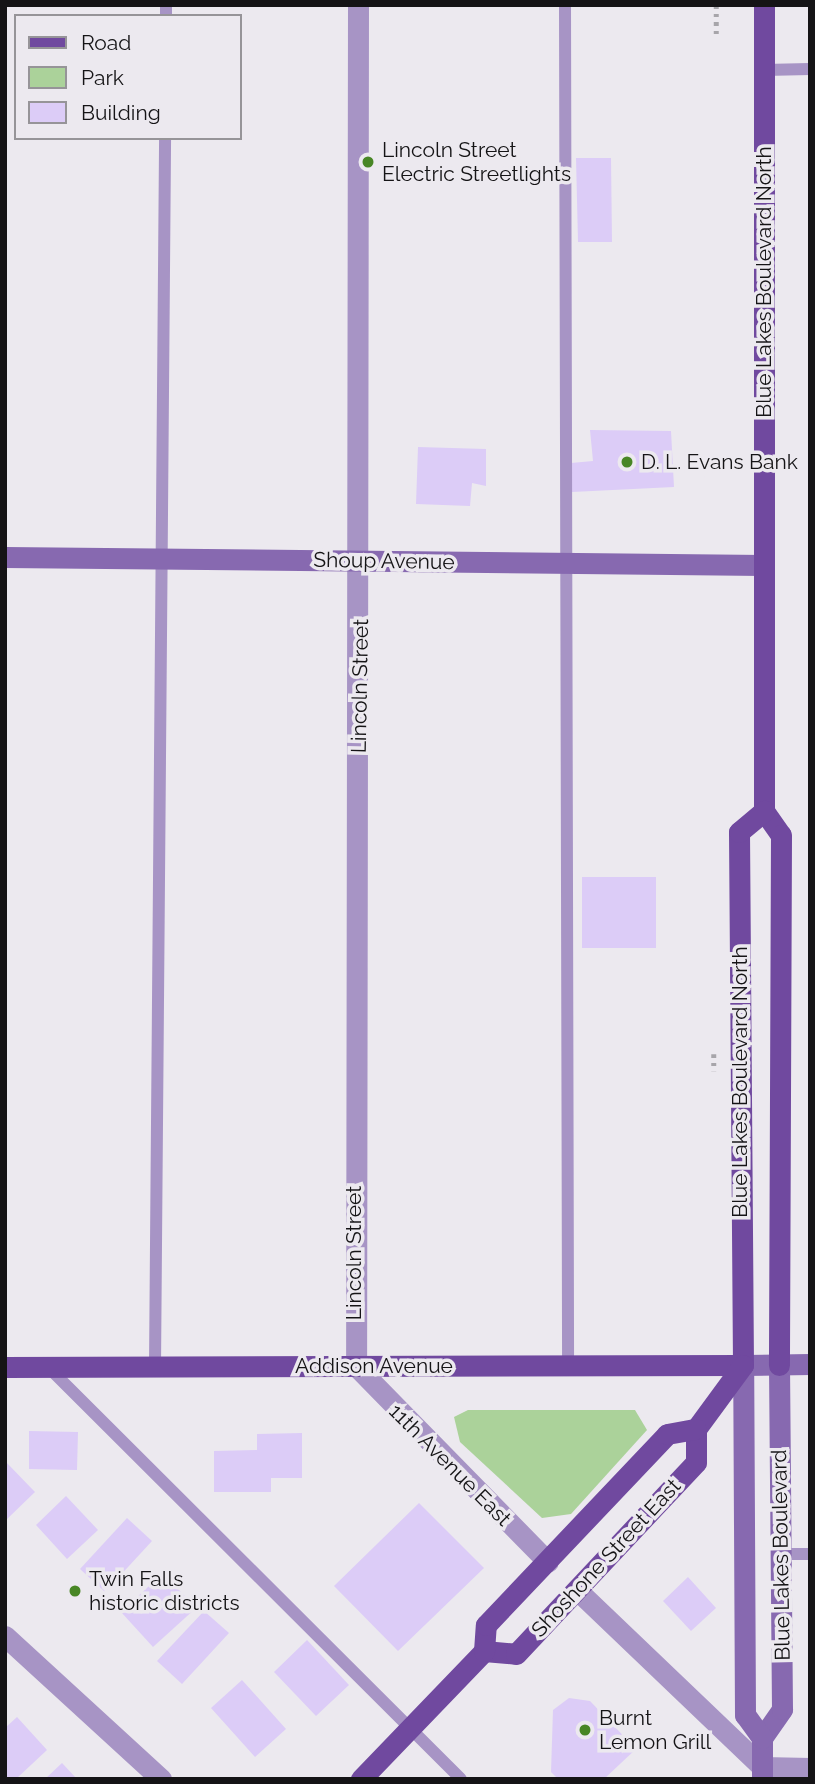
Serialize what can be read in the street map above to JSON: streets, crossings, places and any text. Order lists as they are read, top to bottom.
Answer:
{
  "streets": {
    "main road": [
      "Blue Lakes Boulevard North",
      "Shoup Avenue",
      "Addison Avenue",
      "Blue Lakes Boulevard",
      "Shoshone Street East"
    ],
    "street": ["Lincoln Street", "11th Avenue East"]
  },
  "crossings": [
    ["Blue Lakes Boulevard North", "Shoup Avenue"],
    ["Blue Lakes Boulevard North", "Addison Avenue"],
    ["Blue Lakes Boulevard North", "Blue Lakes Boulevard"],
    ["Shoup Avenue", "Lincoln Street"],
    ["Lincoln Street", "Addison Avenue"],
    ["Lincoln Street", "11th Avenue East"],
    ["Addison Avenue", "11th Avenue East"],
    ["Addison Avenue", "Blue Lakes Boulevard"],
    ["11th Avenue East", "Shoshone Street East"]
  ],
  "places": [
    "Lincoln Street Electric Streetlights",
    "D. L. Evans Bank",
    "Twin Falls historic districts",
    "Burnt Lemon Grill"
  ],
  "legend": ["Road", "Park", "Building"]
}
